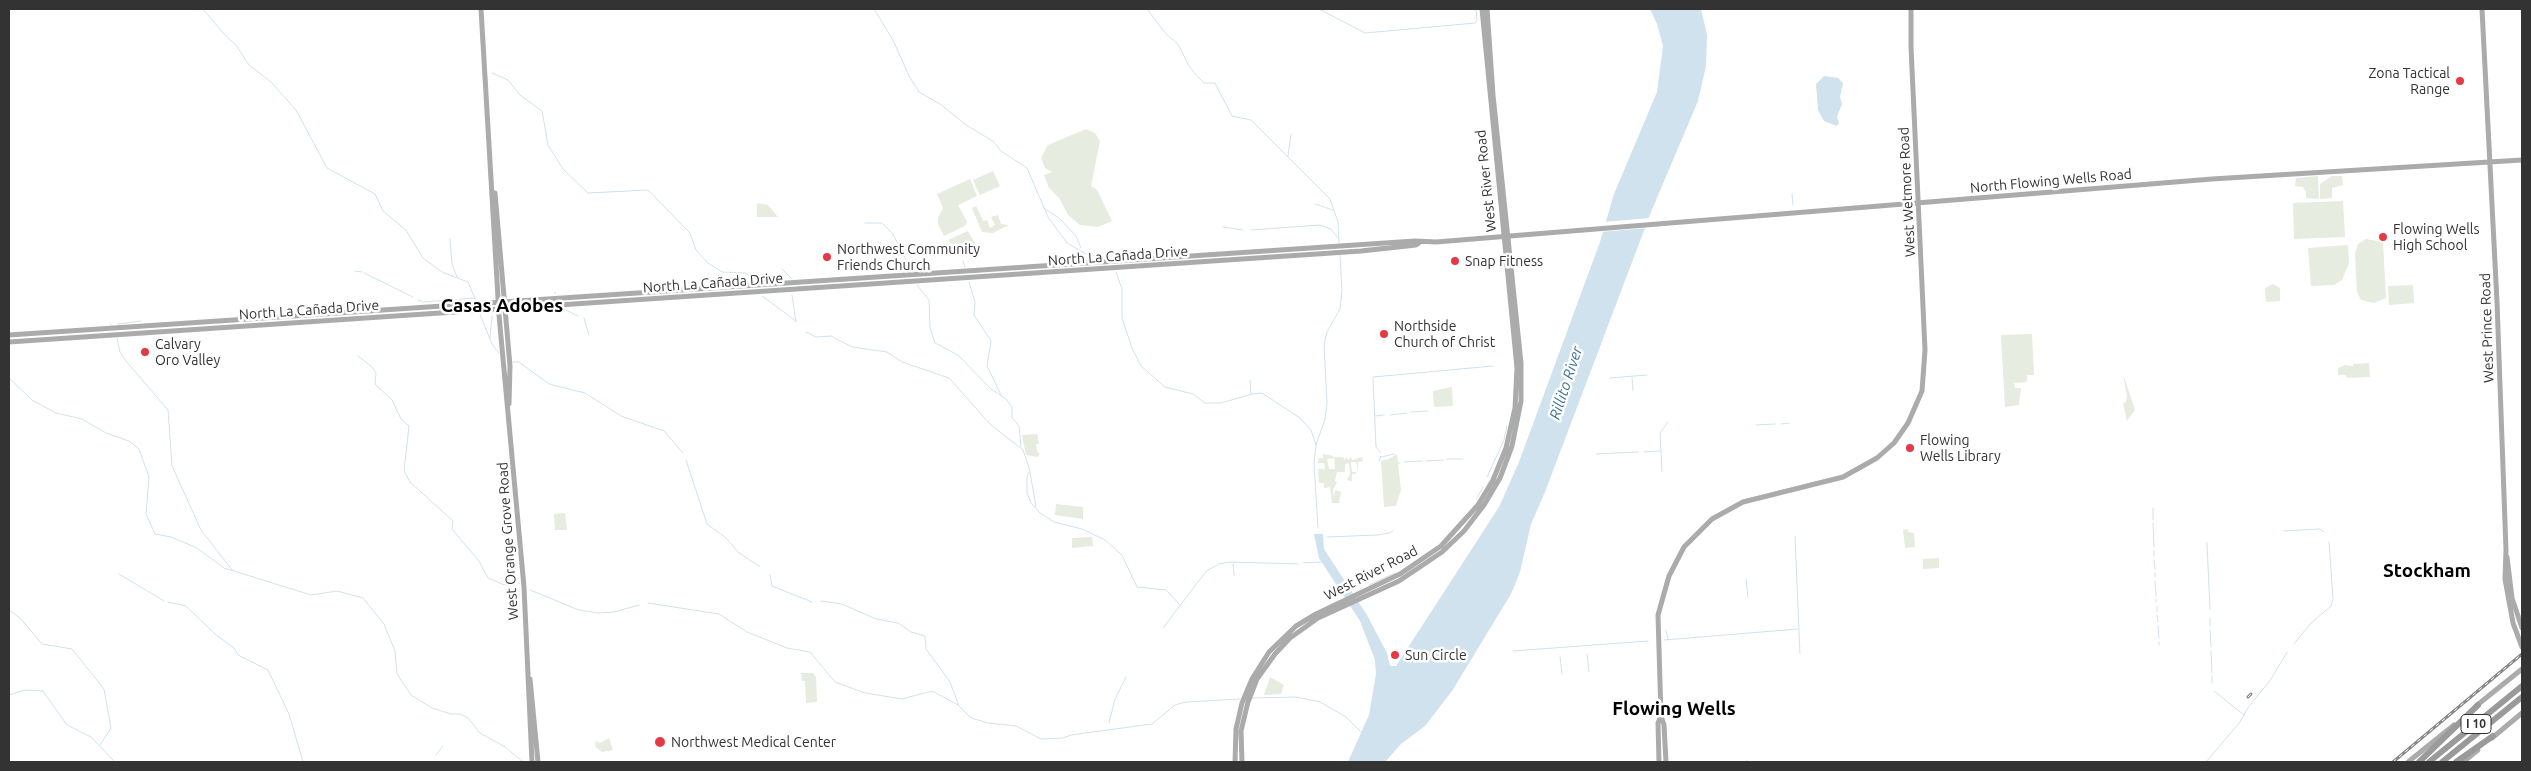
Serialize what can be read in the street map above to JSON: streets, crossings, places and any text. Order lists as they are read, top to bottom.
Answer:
{
  "streets": {
    "highway": ["I 10"],
    "main road": [
      "West River Road",
      "North Flowing Wells Road",
      "West Wetmore Road",
      "North La Cañada Drive",
      "West Prince Road",
      "West Orange Grove Road"
    ]
  },
  "crossings": [
    ["West River Road", "North La Cañada Drive"],
    ["North Flowing Wells Road", "West Wetmore Road"],
    ["North Flowing Wells Road", "North La Cañada Drive"],
    ["North Flowing Wells Road", "West Prince Road"],
    ["North La Cañada Drive", "West Orange Grove Road"]
  ],
  "districts": ["Casas Adobes", "Stockham", "Flowing Wells"],
  "water": ["Rillito River"],
  "places": [
    "Zona Tactical Range",
    "Flowing Wells High School",
    "Northwest Community Friends Church",
    "Snap Fitness",
    "Northside Church of Christ",
    "Calvary Oro Valley",
    "Flowing Wells Library",
    "Sun Circle",
    "Northwest Medical Center"
  ]
}
